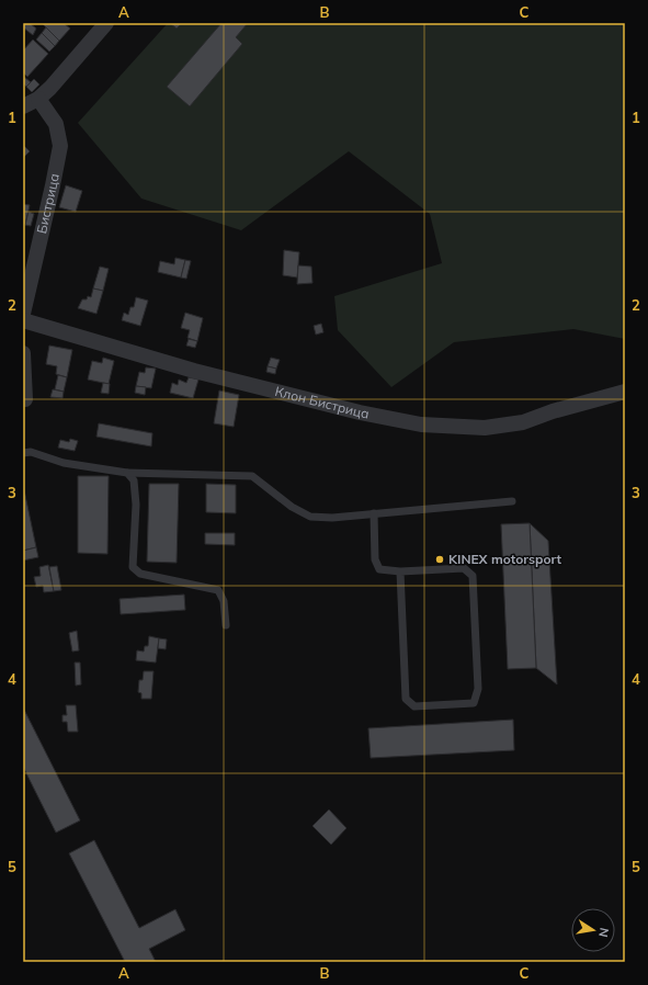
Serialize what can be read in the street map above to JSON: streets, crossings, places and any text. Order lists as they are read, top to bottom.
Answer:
{
  "streets": {
    "street": ["Бистрица", "Клон Бистрица"]
  },
  "places": ["KINEX motorsport"],
  "north": "right",
  "grid": {
    "columns": ["A", "B", "C"],
    "rows": [
      "1",
      "2",
      "3",
      "4",
      "5"
    ]
  }
}
